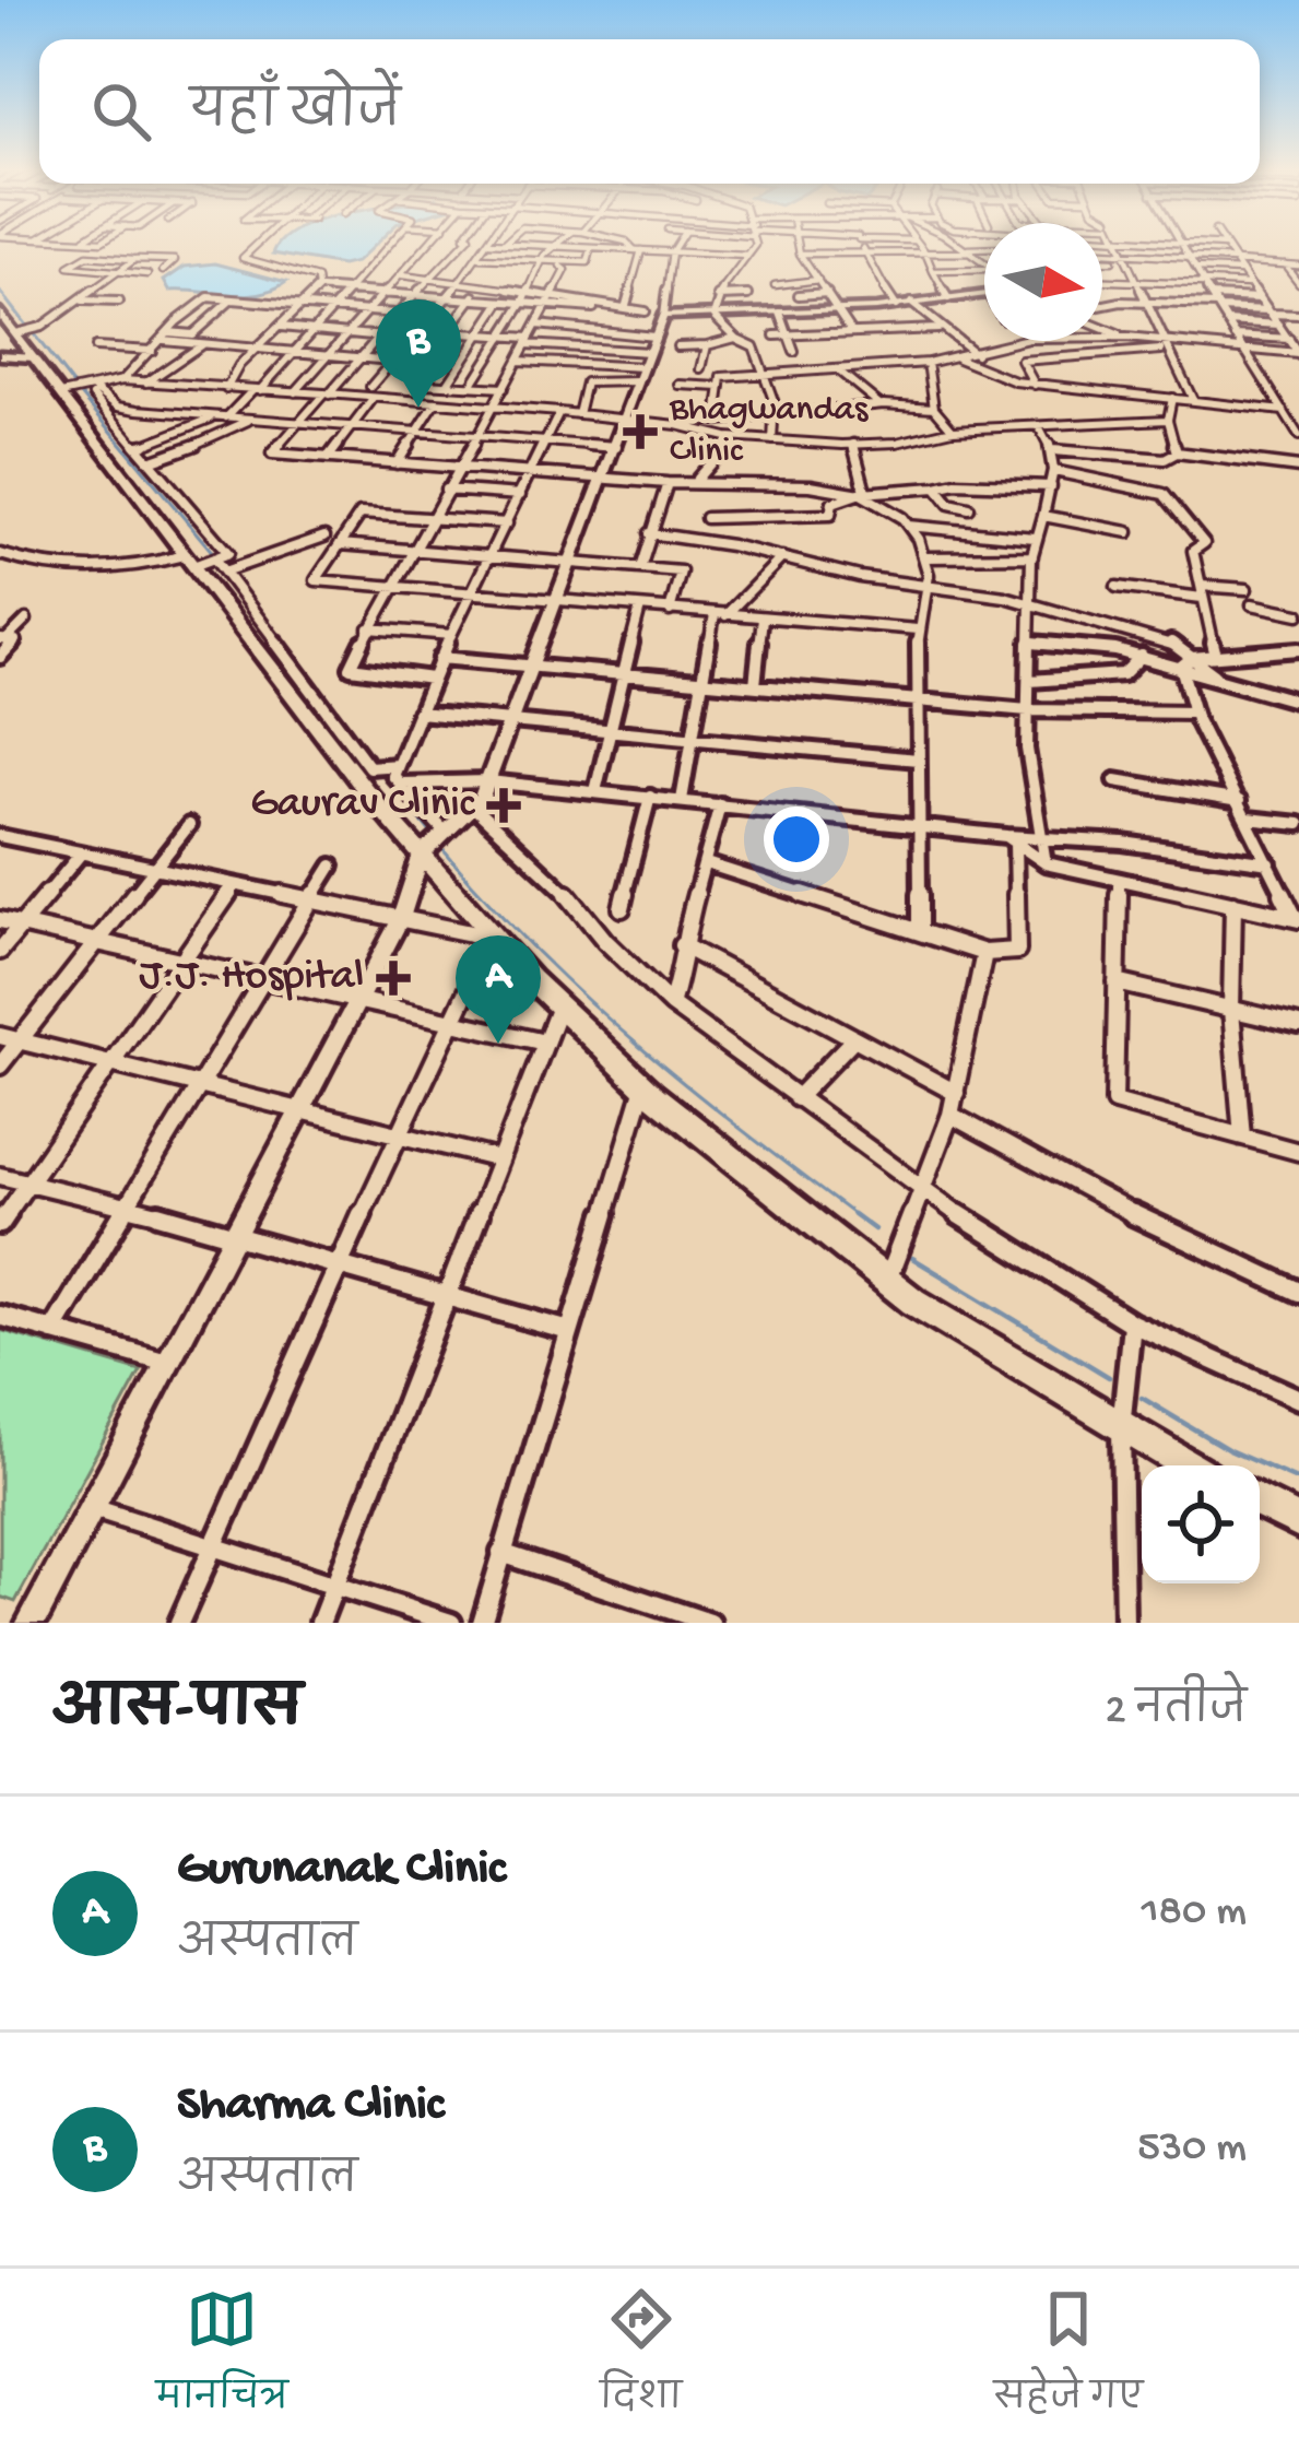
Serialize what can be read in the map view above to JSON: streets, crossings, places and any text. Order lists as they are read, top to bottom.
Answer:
{
  "places": {
    "health": ["Bhagwandas Clinic", "Gaurav Clinic", "J.J. Hospital"]
  },
  "north": "right",
  "page": {
    "search": "यहाँ खोजें",
    "pins": ["B", "A"],
    "heading": ["आस-पास", "2 नतीजे"],
    "list": [
      {
        "mark": "A",
        "name": "Gurunanak Clinic",
        "note": "अस्पताल",
        "value": "180 m"
      },
      {
        "mark": "B",
        "name": "Sharma Clinic",
        "note": "अस्पताल",
        "value": "530 m"
      }
    ],
    "nav": ["मानचित्र", "दिशा", "सहेजे गए"]
  }
}
